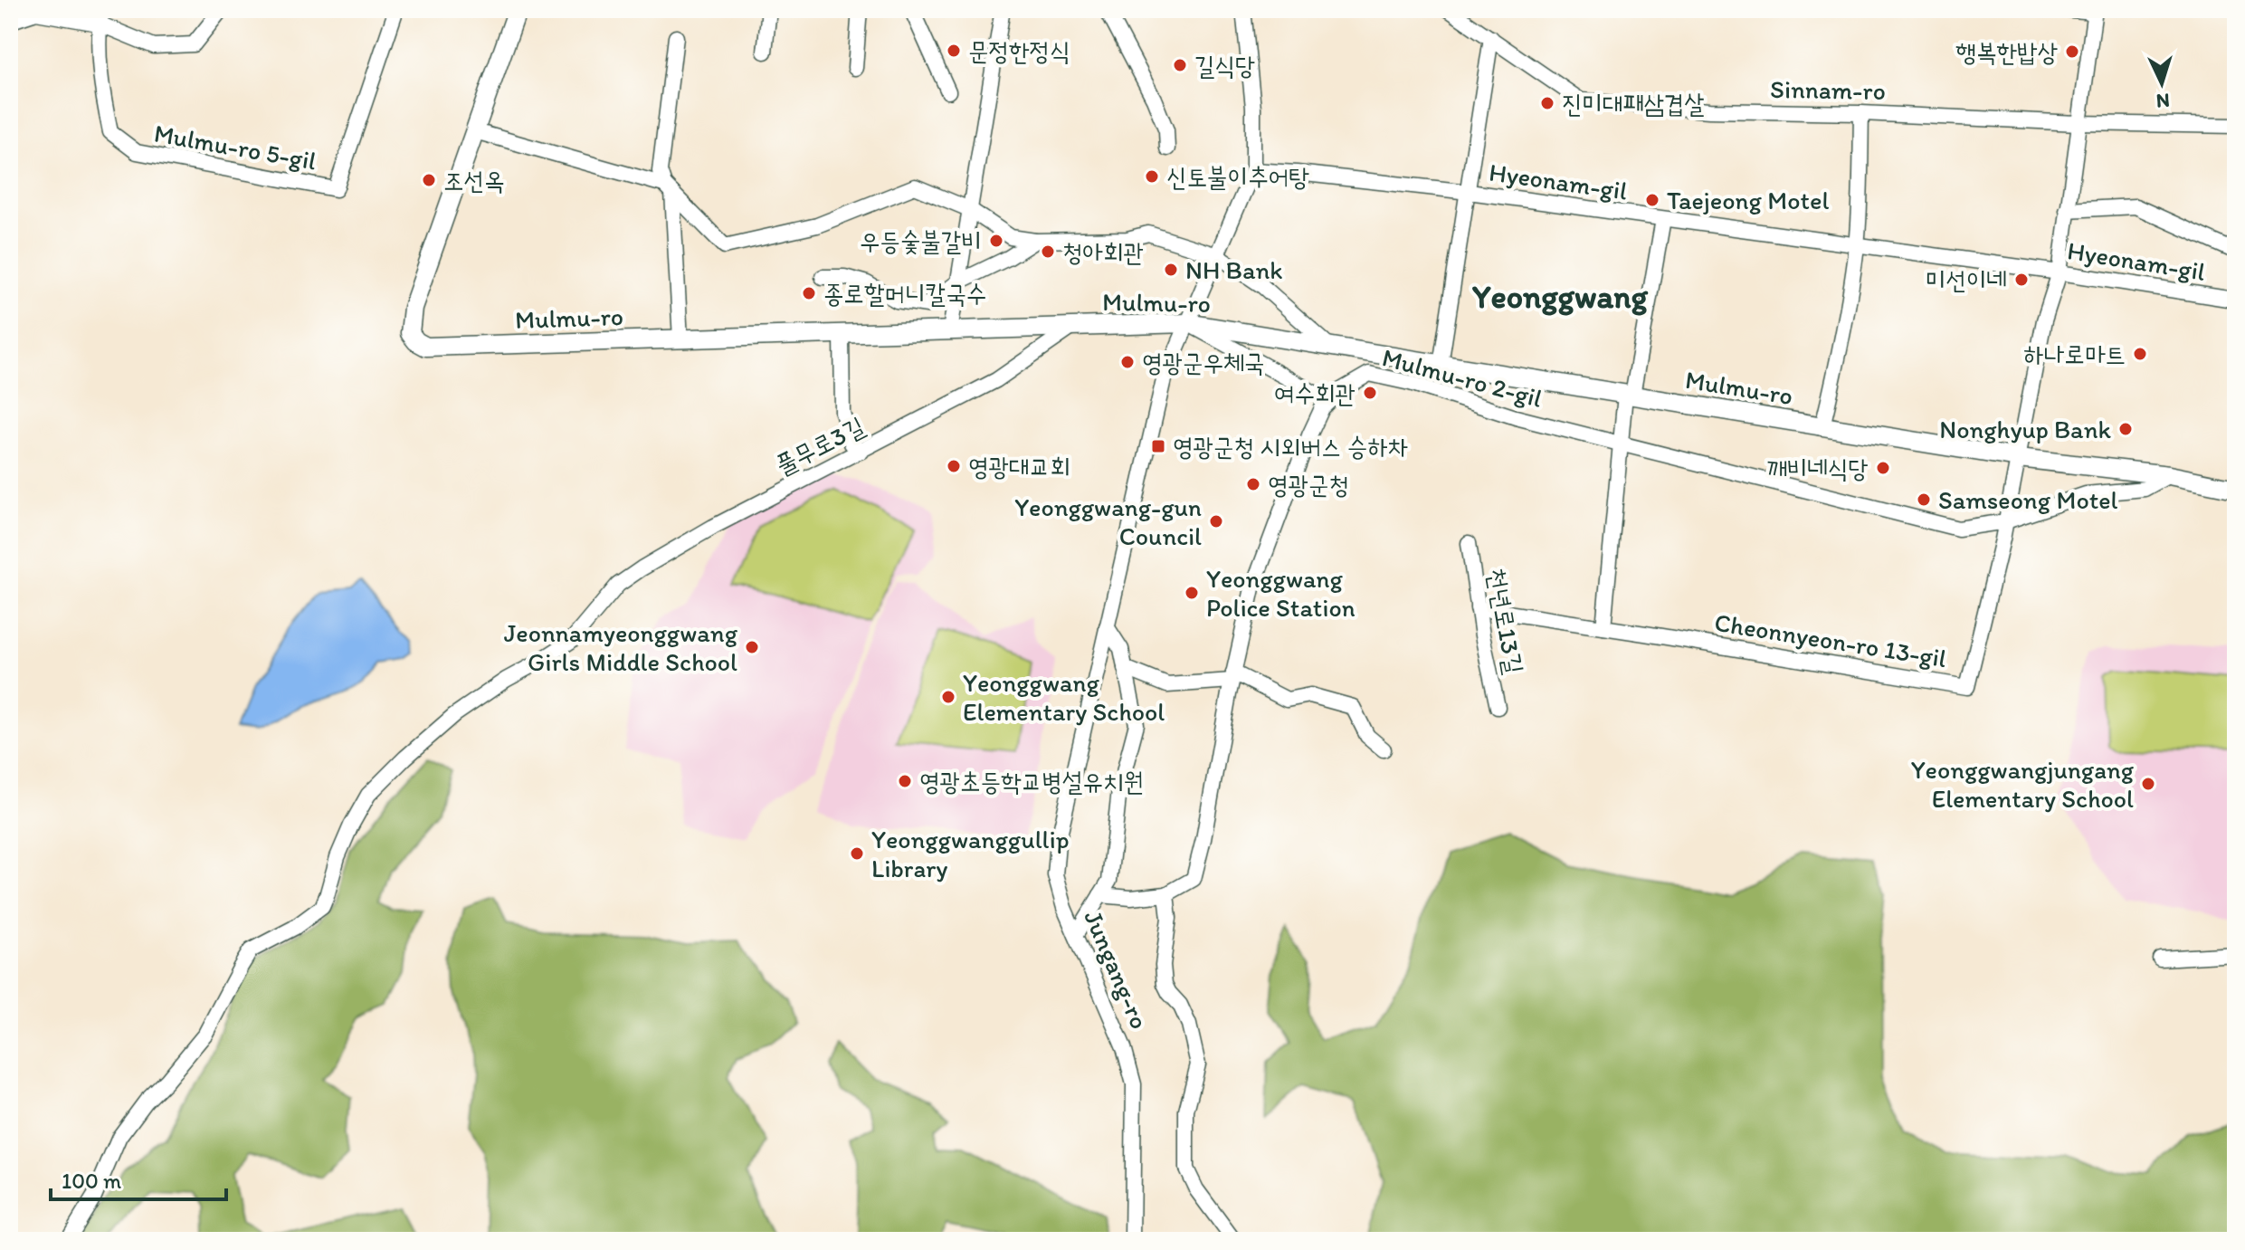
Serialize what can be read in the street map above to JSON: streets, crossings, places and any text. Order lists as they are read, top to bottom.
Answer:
{
  "streets": {
    "main road": ["Mulmu-ro"],
    "street": [
      "Sinnam-ro",
      "Mulmu-ro 5-gil",
      "Hyeonam-gil",
      "Mulmu-ro 2-gil",
      "풀무로3길",
      "천년로13길",
      "Cheonnyeon-ro 13-gil",
      "Jungang-ro"
    ]
  },
  "crossings": [
    ["Sinnam-ro", "Cheonnyeon-ro 13-gil"],
    ["Hyeonam-gil", "Cheonnyeon-ro 13-gil"],
    ["Hyeonam-gil", "Jungang-ro"],
    ["Mulmu-ro", "Mulmu-ro 2-gil"],
    ["Mulmu-ro", "풀무로3길"],
    ["Mulmu-ro", "Cheonnyeon-ro 13-gil"],
    ["Mulmu-ro", "Jungang-ro"],
    ["Mulmu-ro 2-gil", "Cheonnyeon-ro 13-gil"],
    ["천년로13길", "Cheonnyeon-ro 13-gil"]
  ],
  "districts": ["Yeonggwang"],
  "places": {
    "other": [
      "문정한정식",
      "행복한밥상",
      "길식당",
      "진미대패삼겹살",
      "신토불이추어탕",
      "조선옥",
      "Taejeong Motel",
      "우등숯불갈비",
      "청아회관",
      "NH Bank",
      "미선이네",
      "종로할머니칼국수",
      "하나로마트",
      "영광군우체국",
      "여수회관",
      "Nonghyup Bank",
      "영광대교회",
      "깨비네식당",
      "영광군청",
      "Samseong Motel",
      "Yeonggwang-gun Council",
      "Yeonggwang Police Station",
      "Jeonnamyeonggwang Girls Middle School",
      "Yeonggwang Elementary School",
      "영광초등학교병설유치원",
      "Yeonggwangjungang Elementary School",
      "Yeonggwanggullip Library"
    ],
    "transit": ["영광군청 시외버스 승하차"]
  },
  "scale_bar": "100 m",
  "north": "bottom"
}
